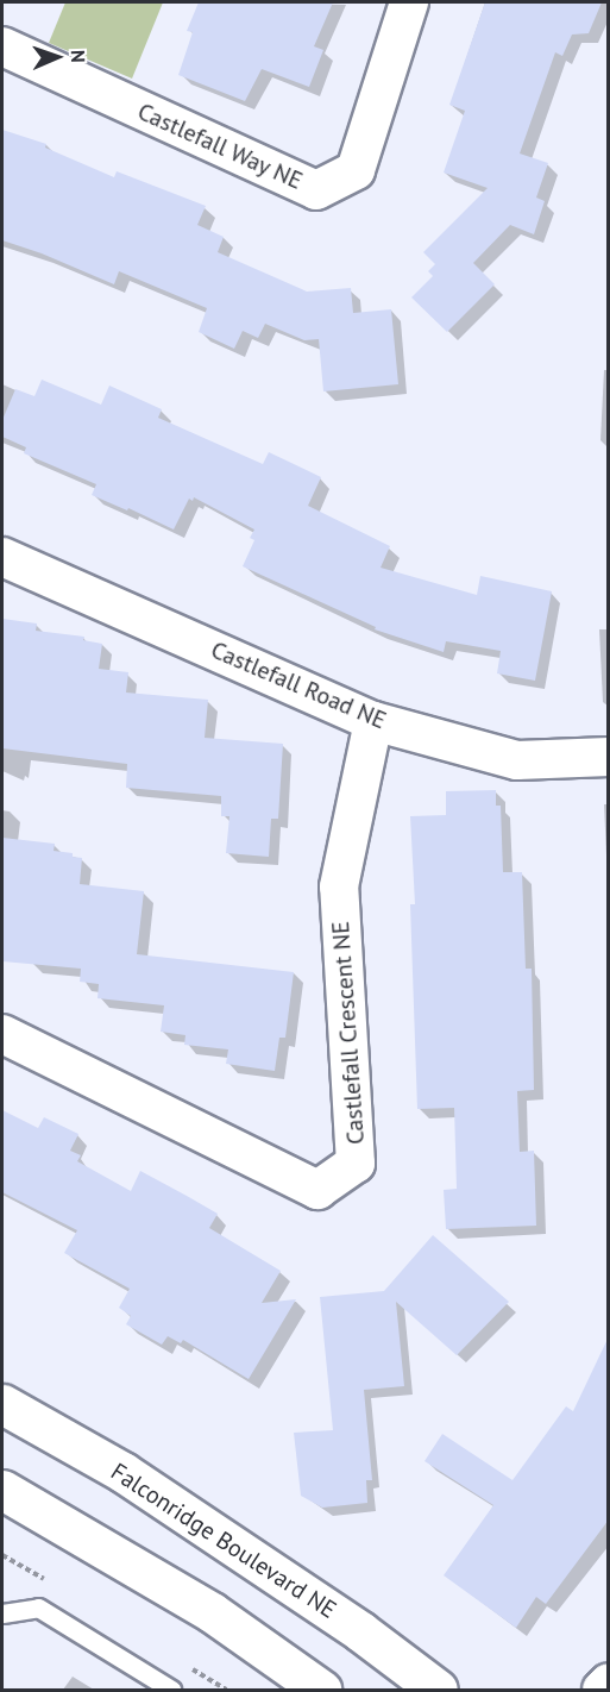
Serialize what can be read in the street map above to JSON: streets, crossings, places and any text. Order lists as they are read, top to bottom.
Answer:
{
  "streets": {
    "main road": ["Falconridge Boulevard NE"],
    "street": ["Castlefall Way NE", "Castlefall Road NE", "Castlefall Crescent NE"]
  },
  "crossings": [
    ["Castlefall Road NE", "Castlefall Crescent NE"]
  ],
  "north": "right"
}
